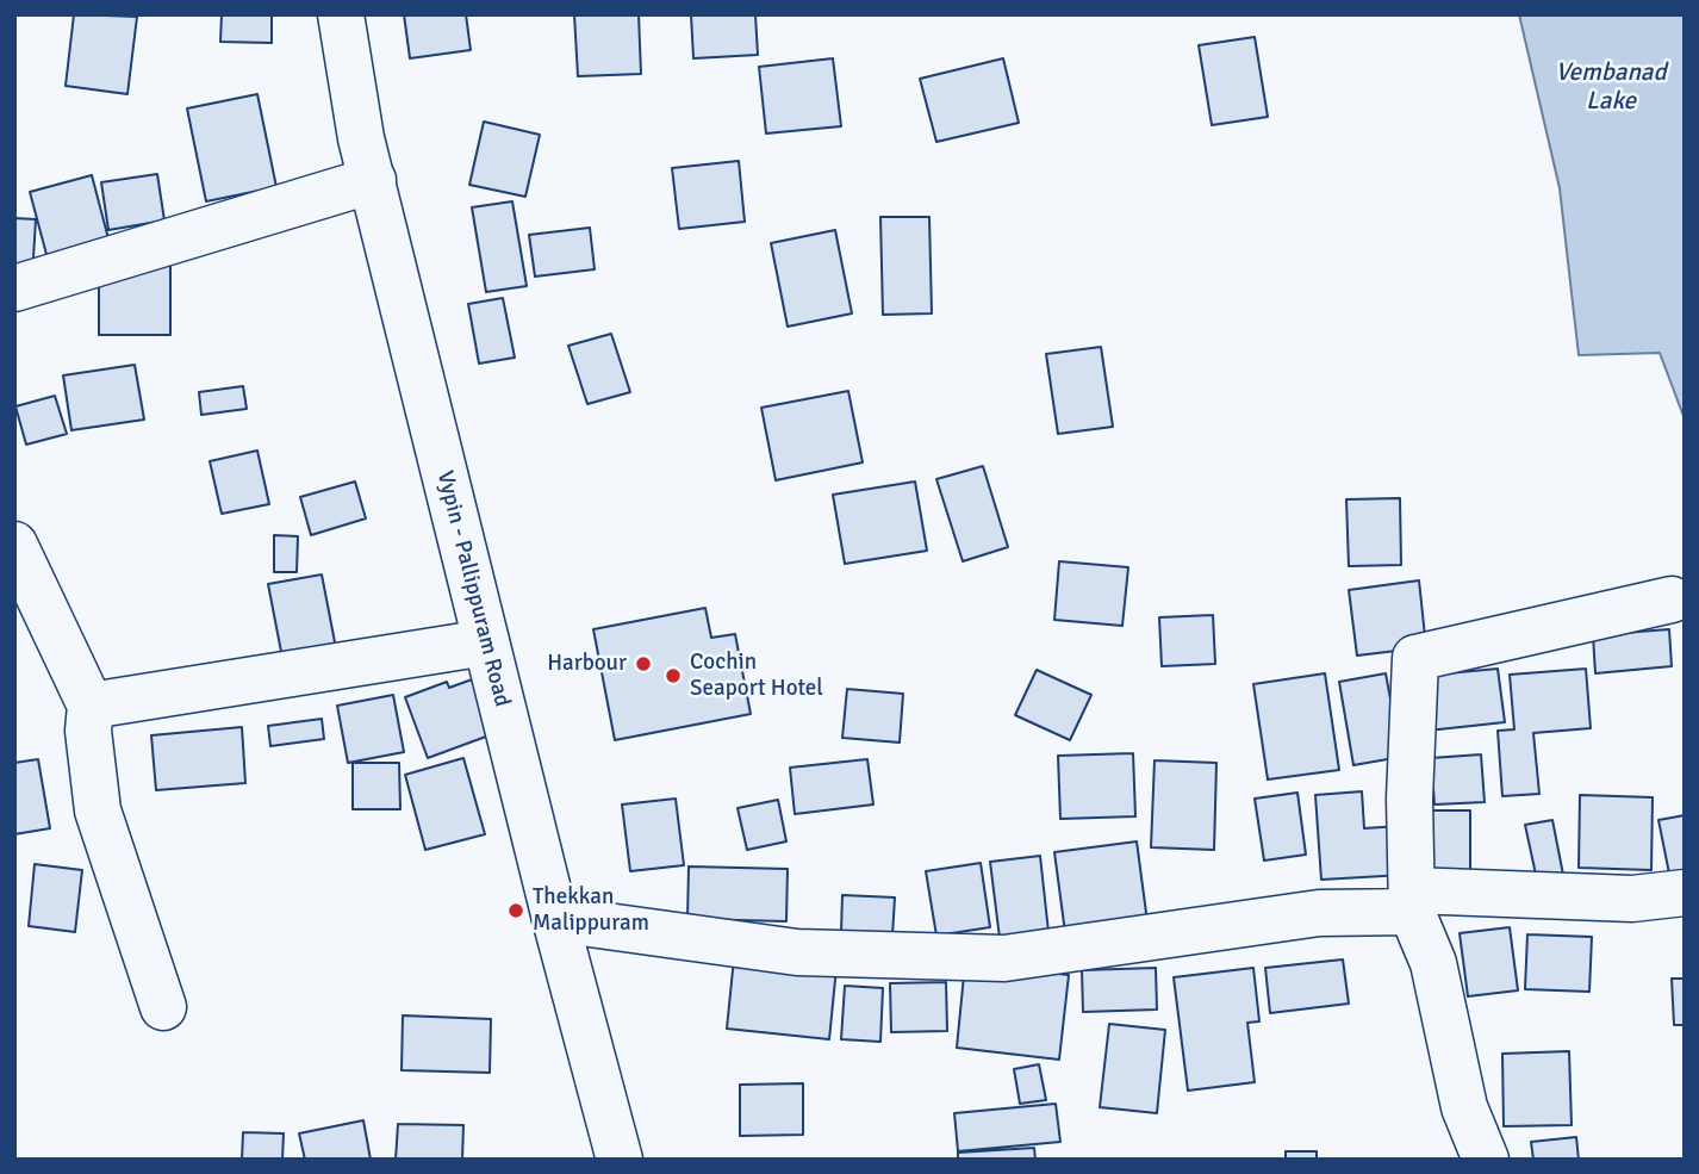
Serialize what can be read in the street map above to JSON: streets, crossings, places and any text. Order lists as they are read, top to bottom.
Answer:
{
  "streets": {
    "street": ["Vypin - Pallippuram Road"]
  },
  "water": ["Vembanad Lake"],
  "places": ["Harbour", "Cochin Seaport Hotel", "Thekkan Malippuram"]
}
